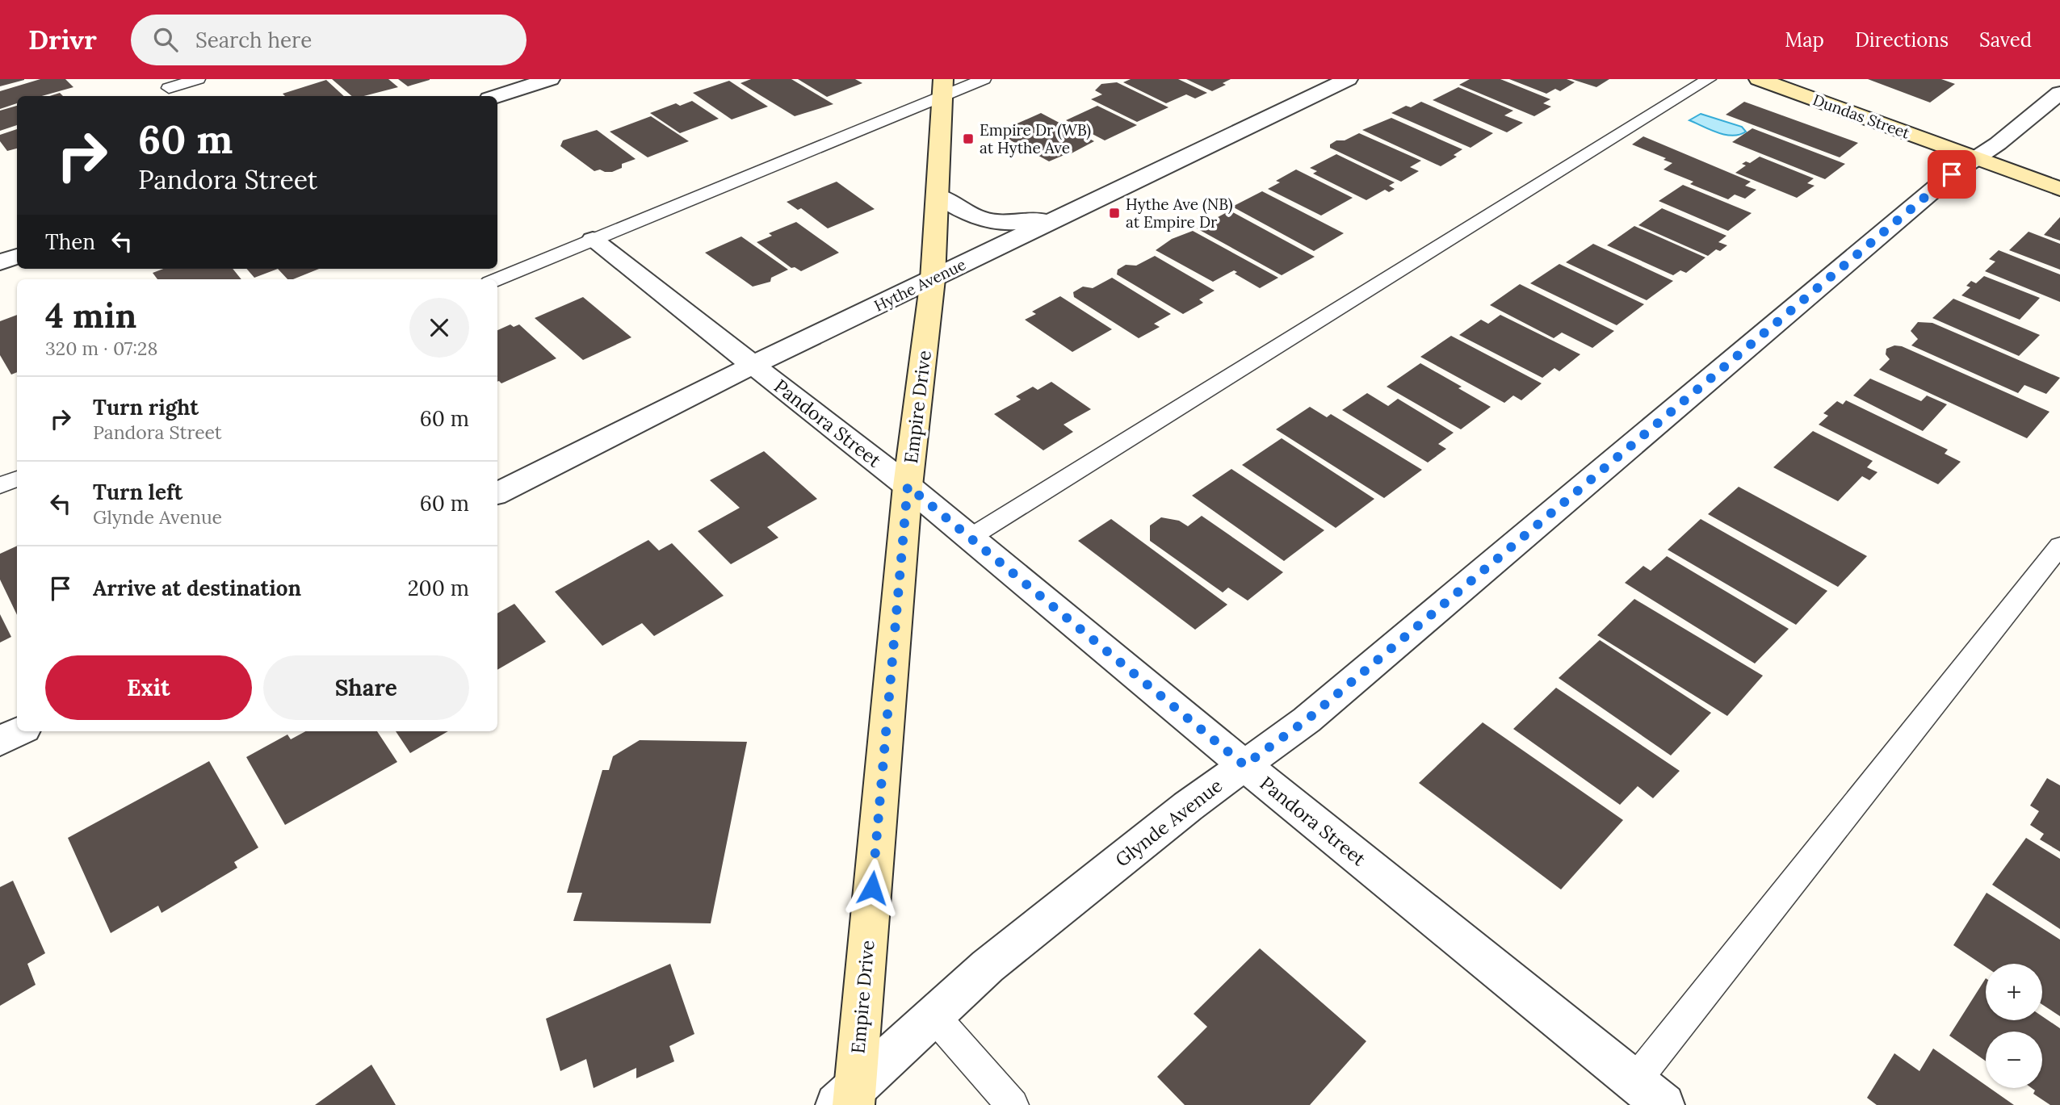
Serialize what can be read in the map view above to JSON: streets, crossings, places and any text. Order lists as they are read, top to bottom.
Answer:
{
  "streets": {
    "street": [
      "Dundas Street",
      "Hythe Avenue",
      "Empire Drive",
      "Pandora Street",
      "Glynde Avenue"
    ]
  },
  "crossings": [
    ["Dundas Street", "Glynde Avenue"],
    ["Hythe Avenue", "Empire Drive"],
    ["Hythe Avenue", "Pandora Street"],
    ["Empire Drive", "Pandora Street"],
    ["Empire Drive", "Glynde Avenue"],
    ["Pandora Street", "Glynde Avenue"]
  ],
  "places": {
    "transit": ["Empire Dr (WB) at Hythe Ave", "Hythe Ave (NB) at Empire Dr"]
  },
  "page": {
    "header": "Drivr",
    "search": "Search here",
    "nav": ["Map", "Directions", "Saved"],
    "turn": ["60 m", "Pandora Street"],
    "then": "Then",
    "heading": ["4 min", "320 m · 07:28"],
    "list": [
      {
        "name": "Turn right",
        "note": "Pandora Street",
        "value": "60 m"
      },
      {
        "name": "Turn left",
        "note": "Glynde Avenue",
        "value": "60 m"
      },
      {
        "name": "Arrive at destination",
        "value": "200 m"
      }
    ],
    "buttons": ["Exit", "Share"],
    "map_buttons": ["+", "−"]
  }
}
